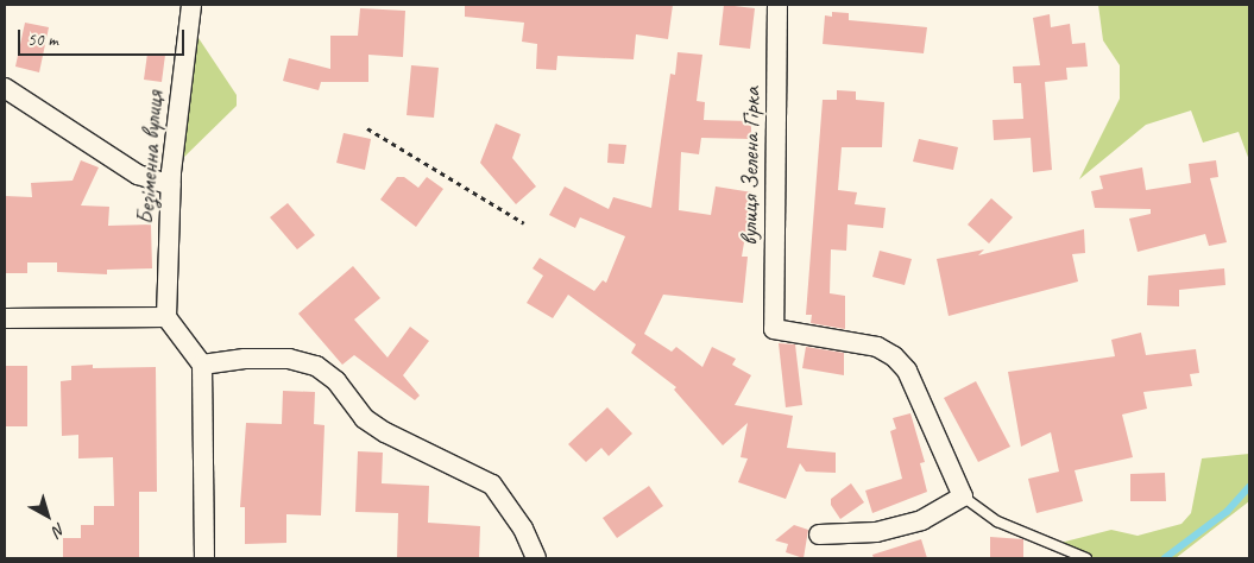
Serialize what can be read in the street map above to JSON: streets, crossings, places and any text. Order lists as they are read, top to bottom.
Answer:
{
  "streets": {
    "street": ["Безіменна вулиця", "вулиця Зелена Гірка"]
  },
  "scale_bar": "50 m",
  "north": "bottom right"
}
